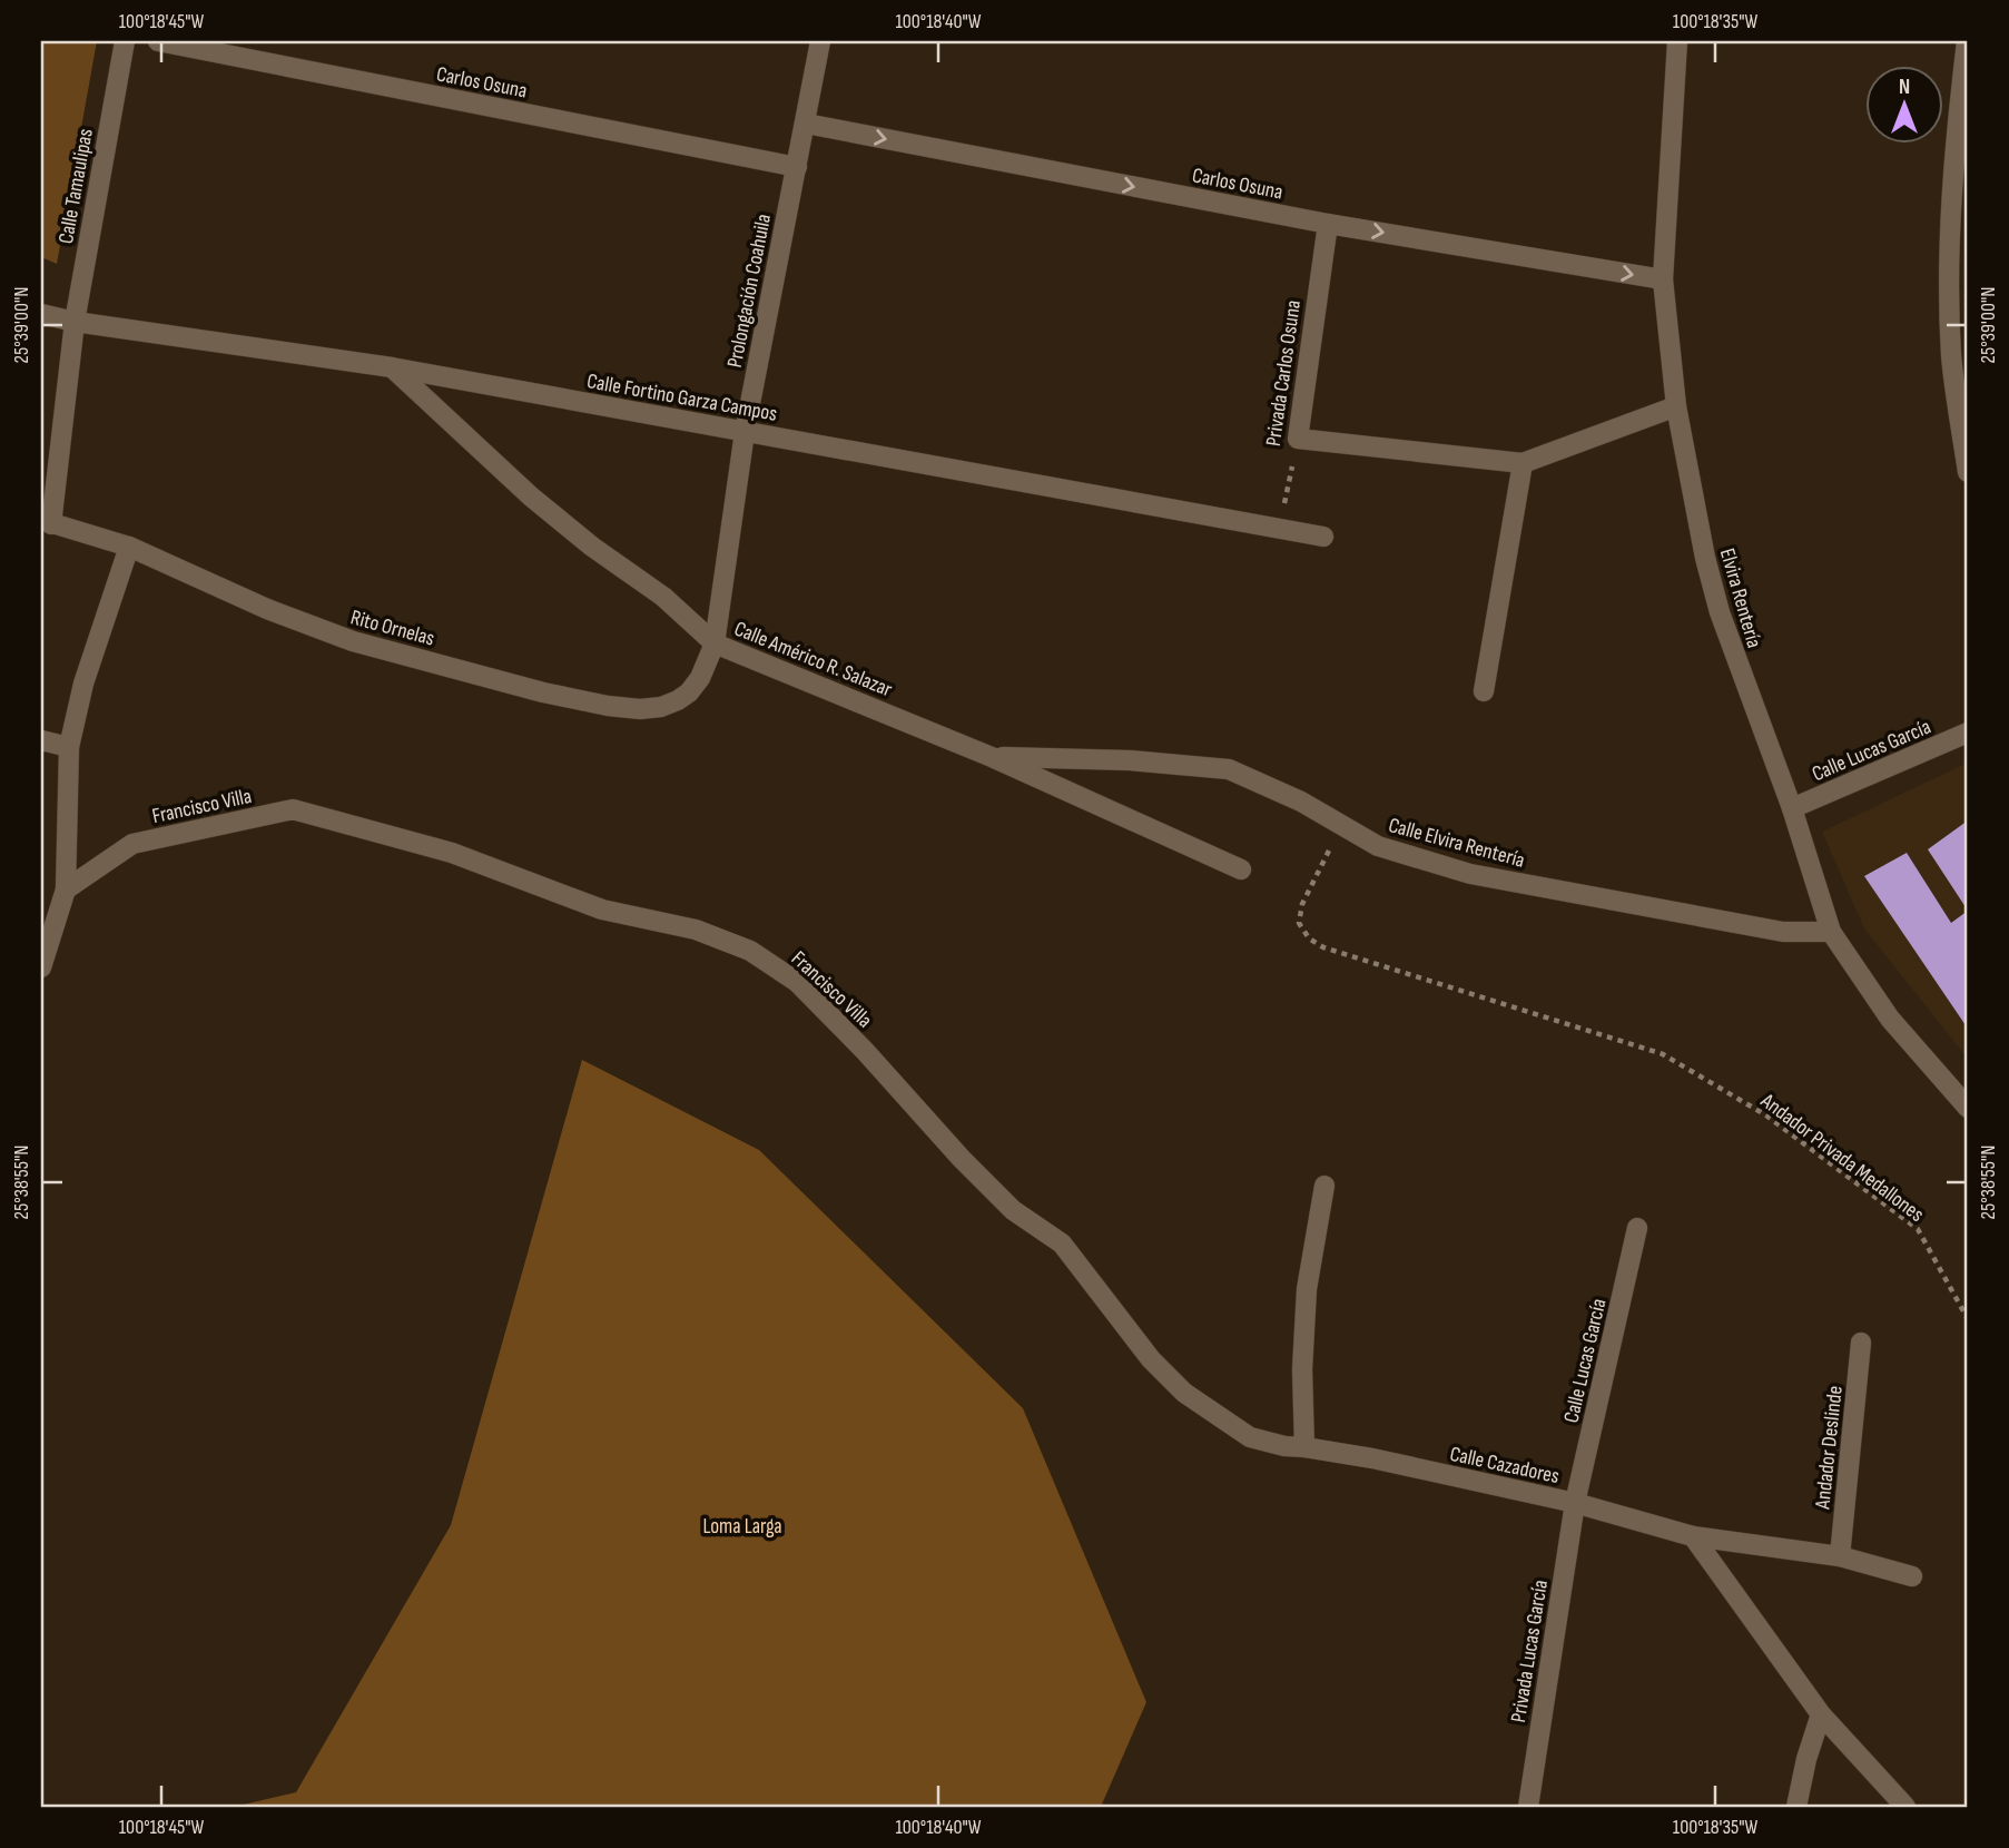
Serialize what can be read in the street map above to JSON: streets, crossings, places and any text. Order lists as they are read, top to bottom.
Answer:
{
  "streets": {
    "street": [
      "Carlos Osuna",
      "Calle Tamaulipas",
      "Prolongación Coahuila",
      "Privada Carlos Osuna",
      "Calle Fortino Garza Campos",
      "Elvira Rentería",
      "Rito Ornelas",
      "Calle Américo R. Salazar",
      "Calle Lucas García",
      "Francisco Villa",
      "Calle Elvira Rentería",
      "Andador Deslinde",
      "Calle Cazadores",
      "Privada Lucas García"
    ],
    "path": ["Andador Privada Medallones"]
  },
  "crossings": [
    ["Carlos Osuna", "Prolongación Coahuila"],
    ["Carlos Osuna", "Privada Carlos Osuna"],
    ["Carlos Osuna", "Elvira Rentería"],
    ["Calle Tamaulipas", "Calle Fortino Garza Campos"],
    ["Calle Tamaulipas", "Rito Ornelas"],
    ["Prolongación Coahuila", "Calle Fortino Garza Campos"],
    ["Prolongación Coahuila", "Rito Ornelas"],
    ["Prolongación Coahuila", "Calle Américo R. Salazar"],
    ["Privada Carlos Osuna", "Calle Fortino Garza Campos"],
    ["Calle Fortino Garza Campos", "Calle Américo R. Salazar"],
    ["Elvira Rentería", "Calle Lucas García"],
    ["Elvira Rentería", "Calle Elvira Rentería"],
    ["Rito Ornelas", "Calle Américo R. Salazar"],
    ["Calle Américo R. Salazar", "Calle Elvira Rentería"],
    ["Calle Lucas García", "Calle Cazadores"],
    ["Calle Lucas García", "Privada Lucas García"],
    ["Francisco Villa", "Calle Cazadores"],
    ["Calle Elvira Rentería", "Andador Privada Medallones"],
    ["Andador Deslinde", "Calle Cazadores"],
    ["Calle Cazadores", "Privada Lucas García"]
  ],
  "one_way": ["Carlos Osuna"],
  "parks": ["Loma Larga"],
  "north": "top",
  "coordinates": [
    "100°18'45\"W",
    "100°18'40\"W",
    "100°18'35\"W",
    "25°39'00\"N",
    "25°38'55\"N"
  ]
}
